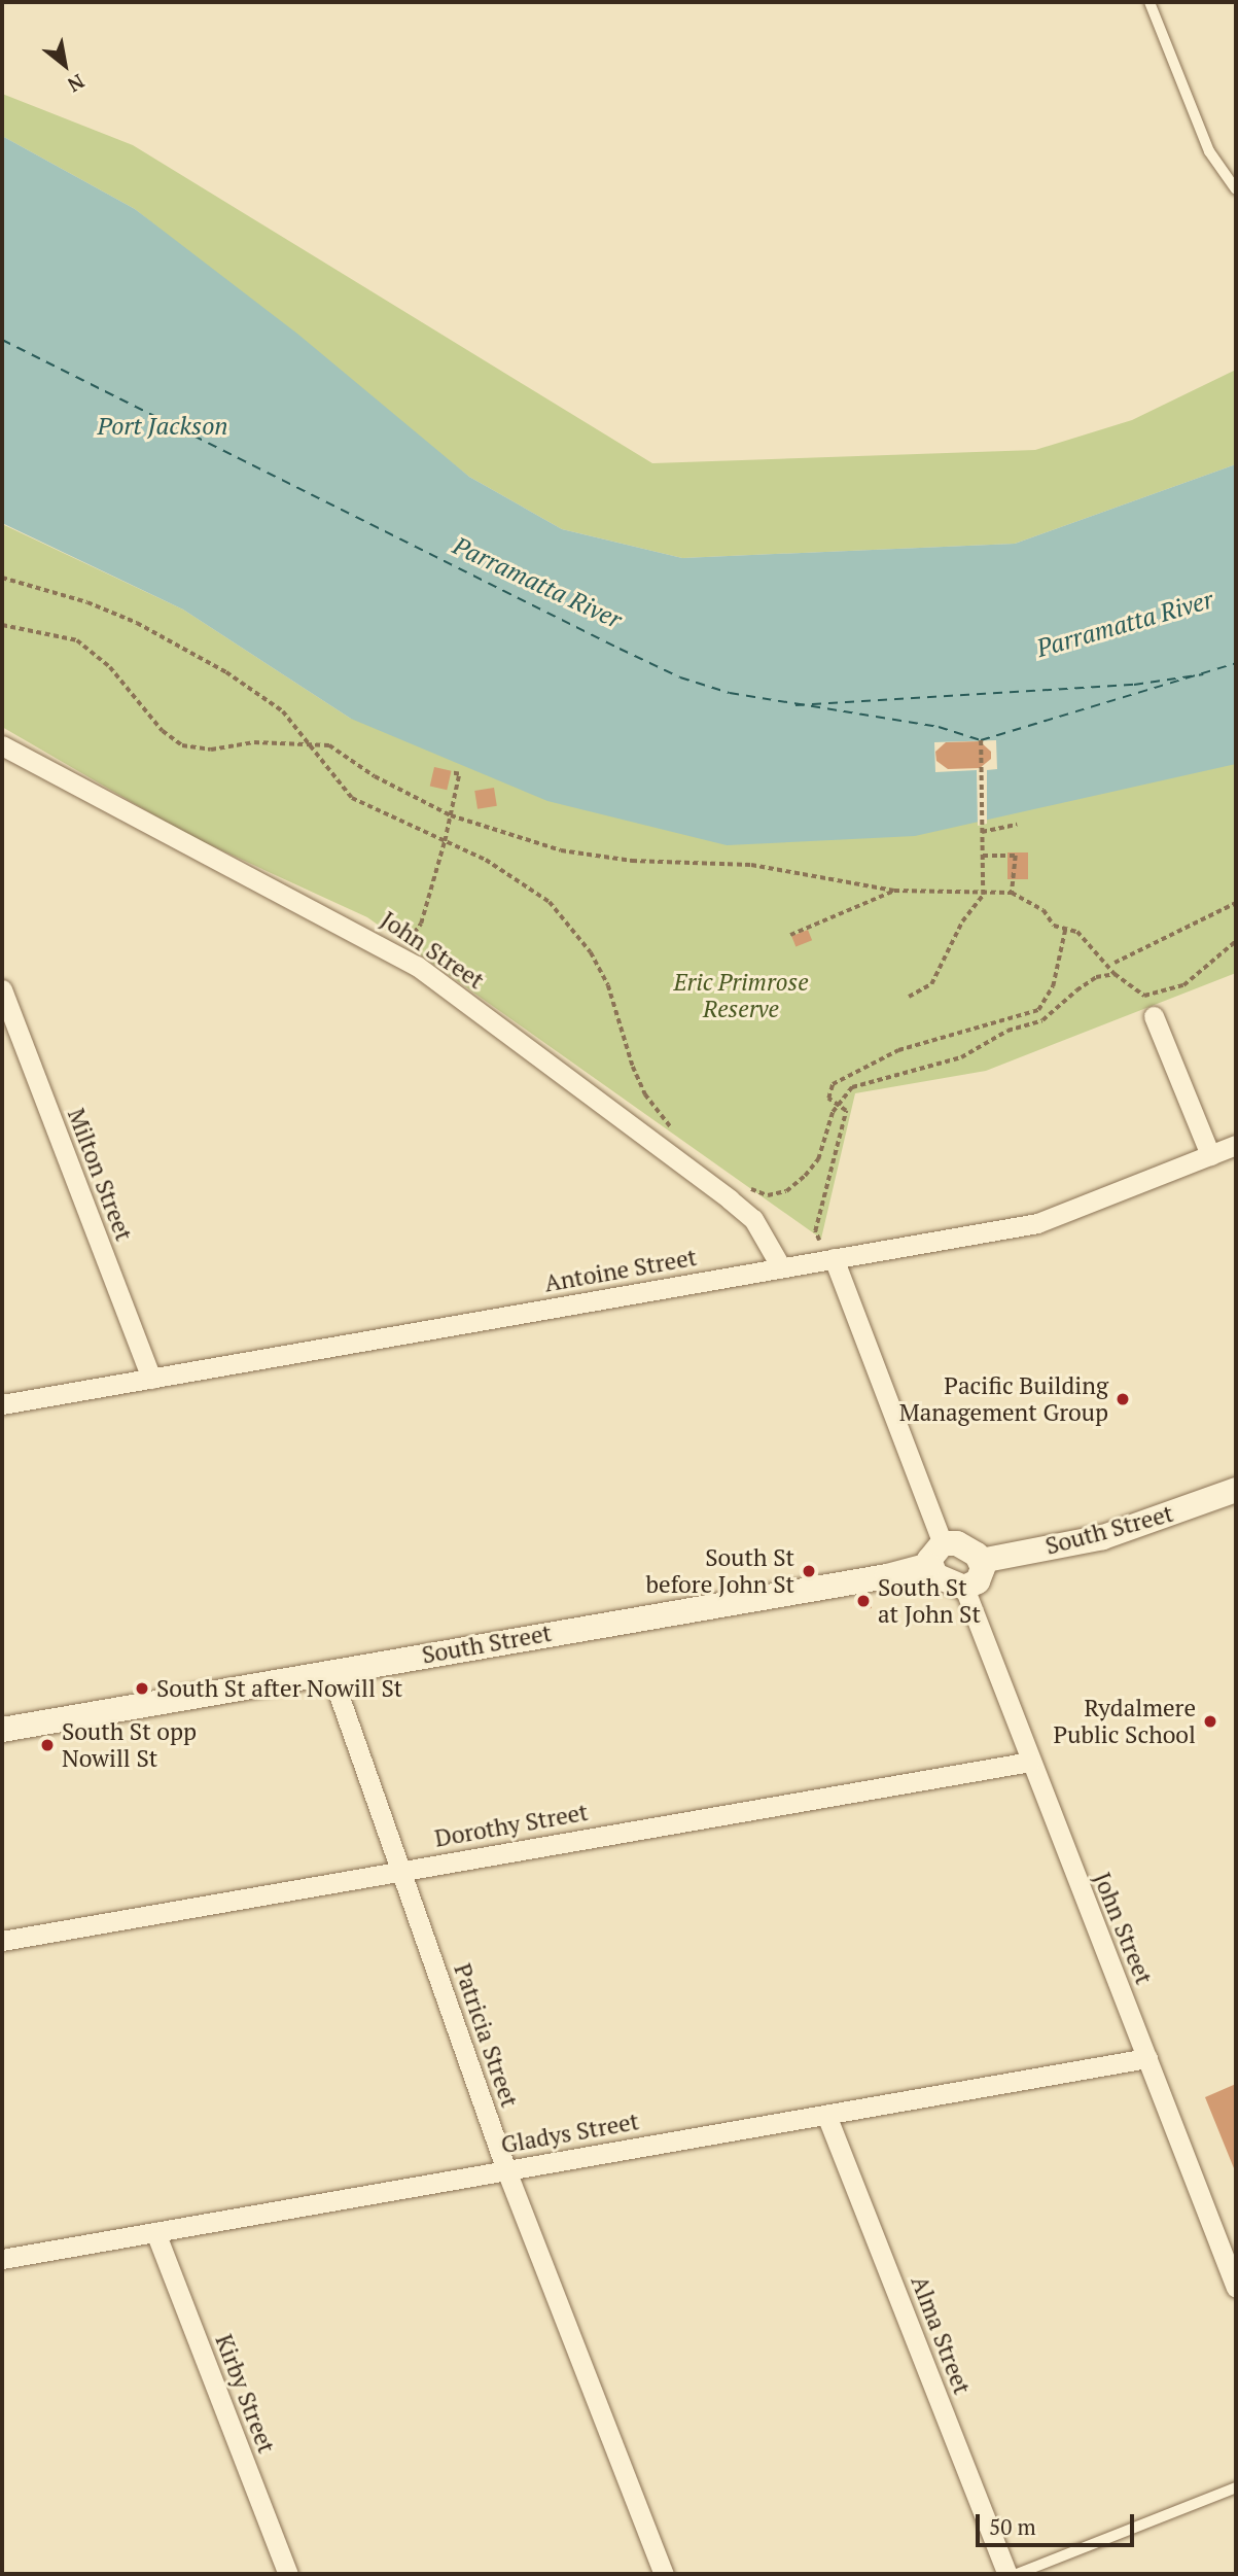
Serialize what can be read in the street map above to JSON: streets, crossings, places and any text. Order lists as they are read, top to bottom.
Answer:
{
  "streets": {
    "street": [
      "John Street",
      "Milton Street",
      "Antoine Street",
      "South Street",
      "Dorothy Street",
      "Patricia Street",
      "Gladys Street",
      "Alma Street",
      "Kirby Street"
    ]
  },
  "crossings": [
    ["John Street", "Antoine Street"],
    ["John Street", "South Street"],
    ["John Street", "Dorothy Street"],
    ["John Street", "Gladys Street"],
    ["Milton Street", "Antoine Street"],
    ["South Street", "Patricia Street"],
    ["Dorothy Street", "Patricia Street"],
    ["Patricia Street", "Gladys Street"],
    ["Gladys Street", "Alma Street"],
    ["Gladys Street", "Kirby Street"]
  ],
  "water": ["Port Jackson", "Parramatta River"],
  "parks": ["Eric Primrose Reserve"],
  "places": [
    "Pacific Building Management Group",
    "South St before John St",
    "South St at John St",
    "South St after Nowill St",
    "Rydalmere Public School",
    "South St opp Nowill St"
  ],
  "scale_bar": "50 m",
  "north": "bottom right"
}
